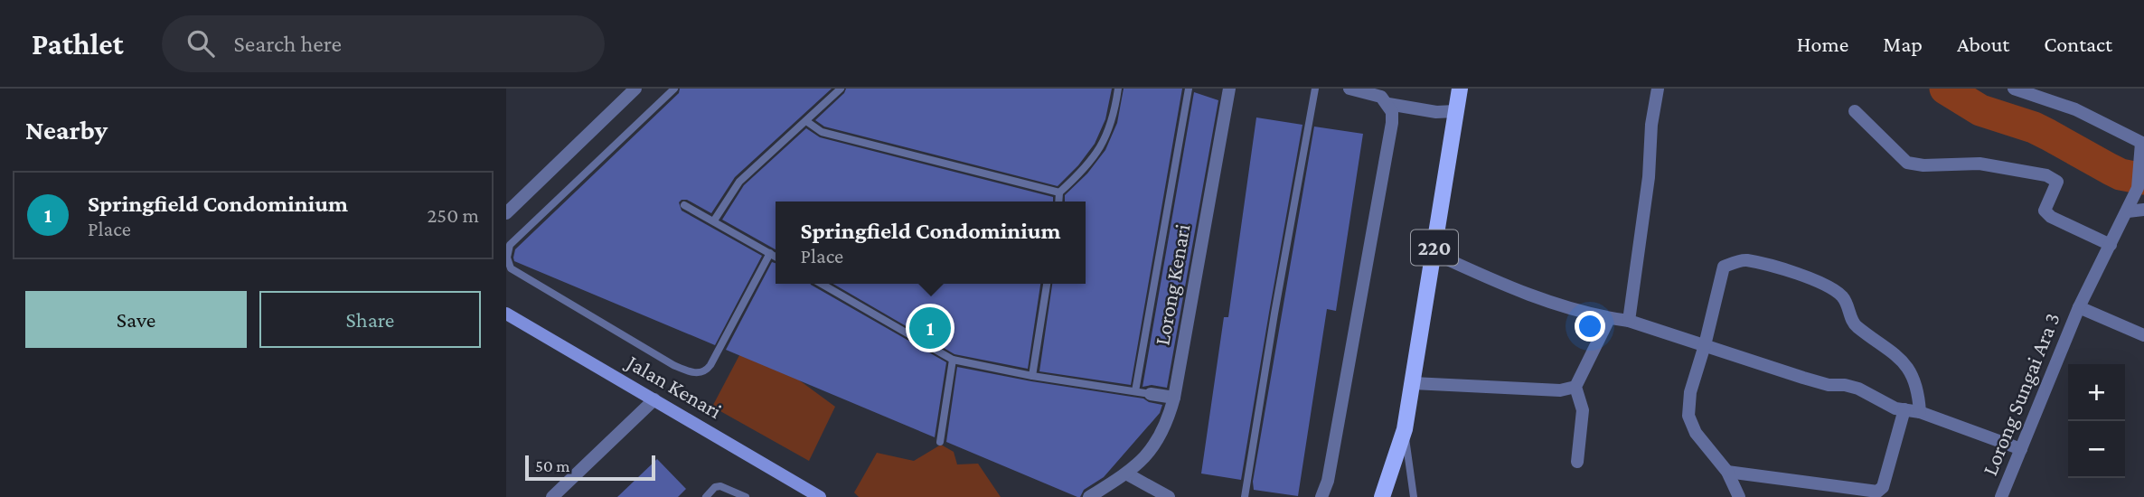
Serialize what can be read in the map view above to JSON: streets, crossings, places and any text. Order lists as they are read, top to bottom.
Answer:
{
  "streets": {
    "main road": ["220"],
    "street": ["Lorong Kenari", "Jalan Kenari", "Lorong Sungai Ara 3"]
  },
  "scale_bar": "50 m",
  "page": {
    "header": "Pathlet",
    "search": "Search here",
    "nav": [
      "Home",
      "Map",
      "About",
      "Contact"
    ],
    "heading": "Nearby",
    "list": [
      {
        "mark": "1",
        "name": "Springfield Condominium",
        "note": "Place",
        "value": "250 m"
      }
    ],
    "popup": ["Springfield Condominium", "Place"],
    "buttons": ["Save", "Share"],
    "pins": "1",
    "map_buttons": ["+", "−"],
    "scale": "50 m"
  }
}
